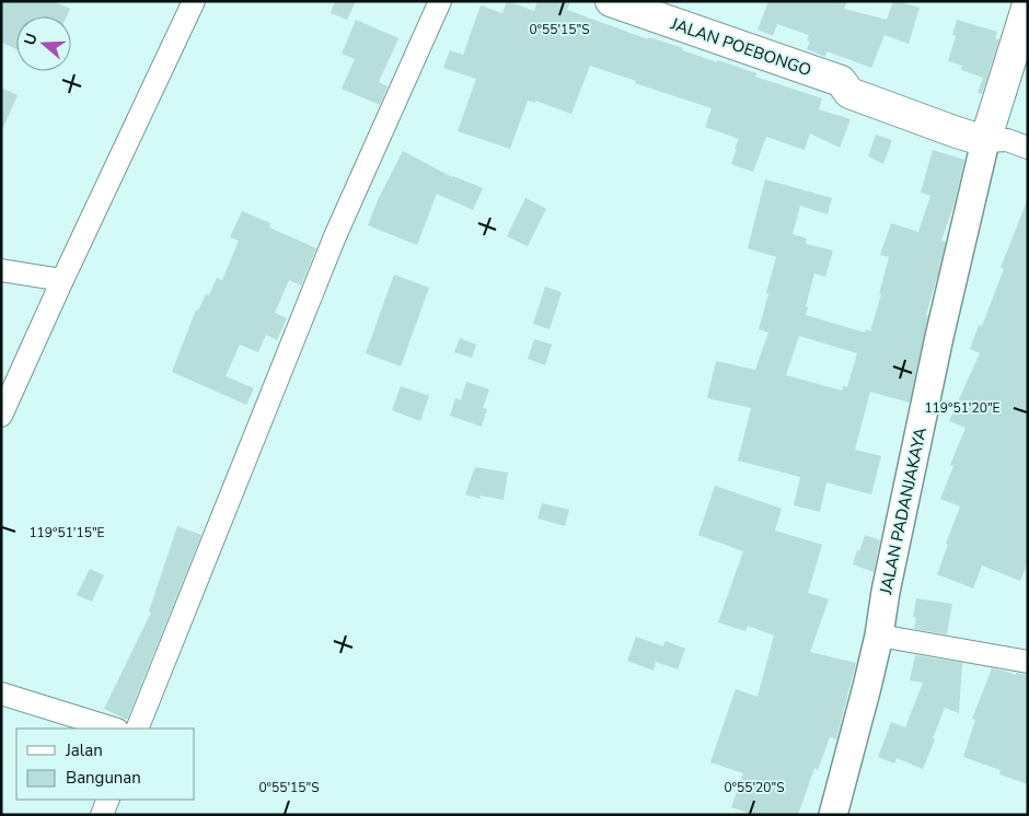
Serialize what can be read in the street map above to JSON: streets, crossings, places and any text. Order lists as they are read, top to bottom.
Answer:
{
  "streets": {
    "main road": ["JALAN POEBONGO"],
    "street": ["JALAN PADANJAKAYA"]
  },
  "crossings": [
    ["JALAN POEBONGO", "JALAN PADANJAKAYA"]
  ],
  "legend": ["Jalan", "Bangunan"],
  "north": "left",
  "coordinates": [
    "0°55'15\"S",
    "119°51'20\"E",
    "119°51'15\"E",
    "0°55'20\"S"
  ]
}
